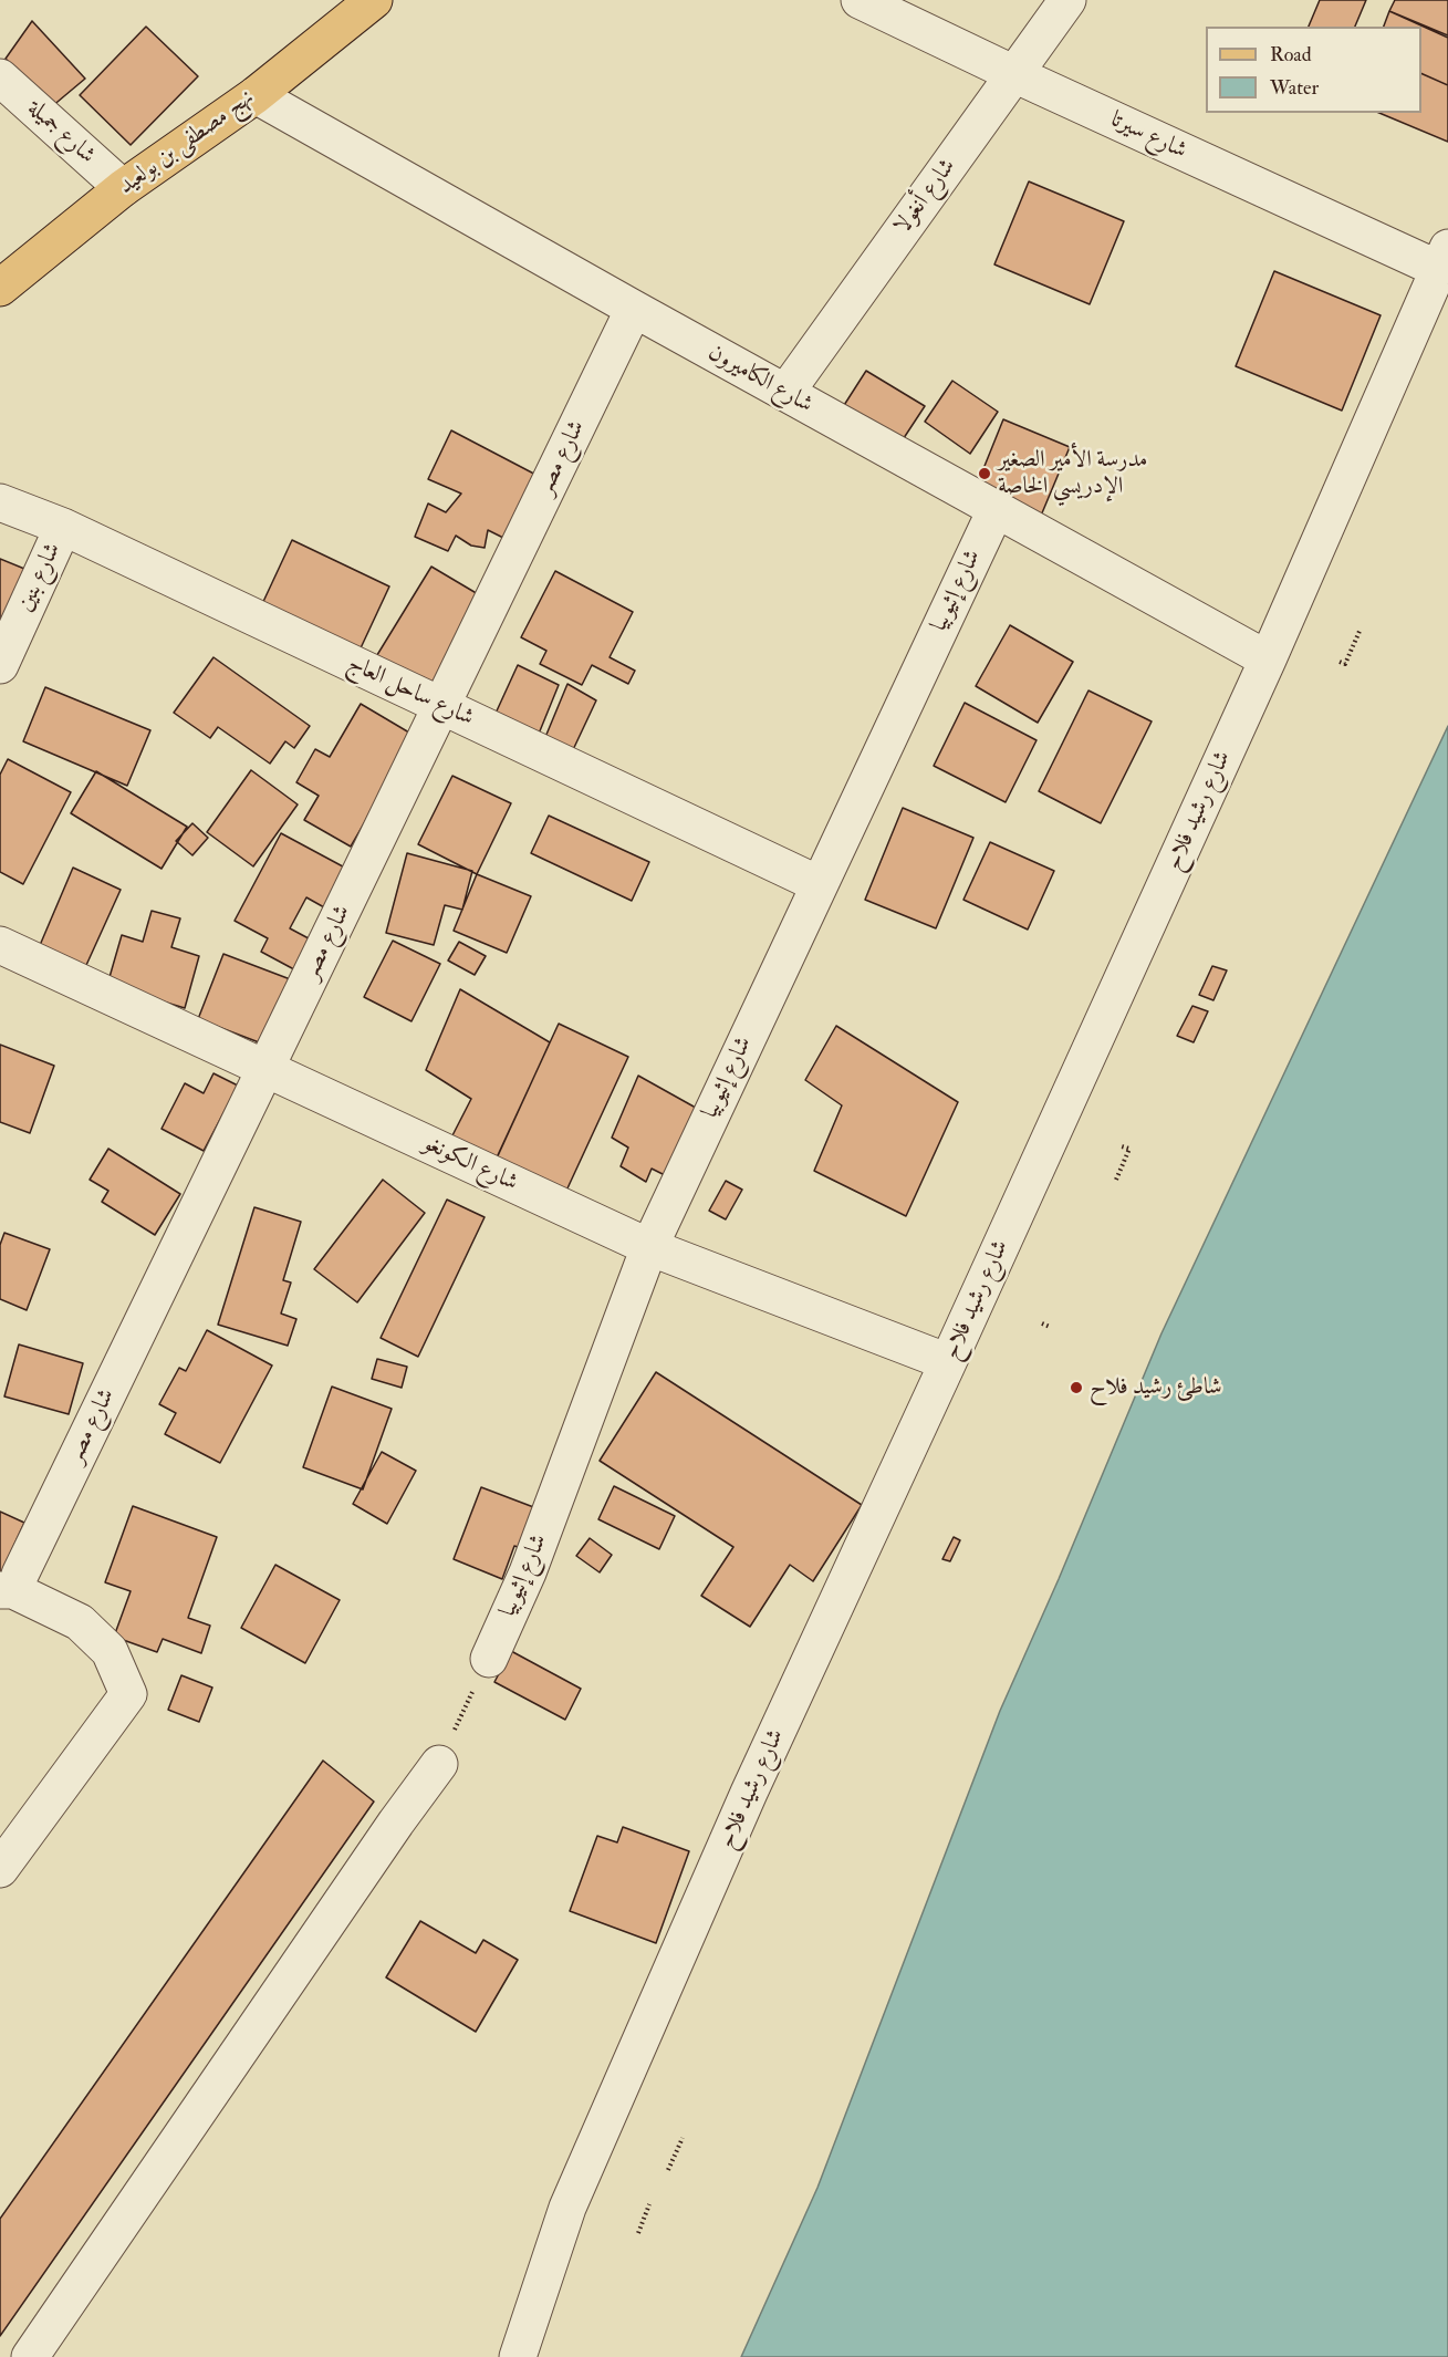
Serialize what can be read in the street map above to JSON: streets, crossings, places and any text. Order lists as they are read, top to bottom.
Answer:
{
  "streets": {
    "main road": ["نهج مصطفى بن بولعيد"],
    "street": [
      "شارع جميلة",
      "شارع سيرتا",
      "شارع أنغولا",
      "شارع الكاميرون",
      "شارع مصر",
      "شارع بنين",
      "شارع إثيوبيا",
      "شارع ساحل العاج",
      "شارع رشيد فلاح",
      "شارع الكونغو"
    ]
  },
  "crossings": [
    ["شارع جميلة", "نهج مصطفى بن بولعيد"],
    ["شارع سيرتا", "شارع أنغولا"],
    ["شارع سيرتا", "شارع رشيد فلاح"],
    ["نهج مصطفى بن بولعيد", "شارع الكاميرون"],
    ["شارع أنغولا", "شارع الكاميرون"],
    ["شارع الكاميرون", "شارع مصر"],
    ["شارع الكاميرون", "شارع إثيوبيا"],
    ["شارع الكاميرون", "شارع رشيد فلاح"],
    ["شارع مصر", "شارع ساحل العاج"],
    ["شارع مصر", "شارع الكونغو"],
    ["شارع بنين", "شارع ساحل العاج"],
    ["شارع إثيوبيا", "شارع ساحل العاج"],
    ["شارع إثيوبيا", "شارع الكونغو"],
    ["شارع رشيد فلاح", "شارع الكونغو"]
  ],
  "places": ["مدرسة الأمير الصغير الإدريسي الخاصة", "شاطئ رشيد فلاح"],
  "legend": ["Road", "Water"]
}
